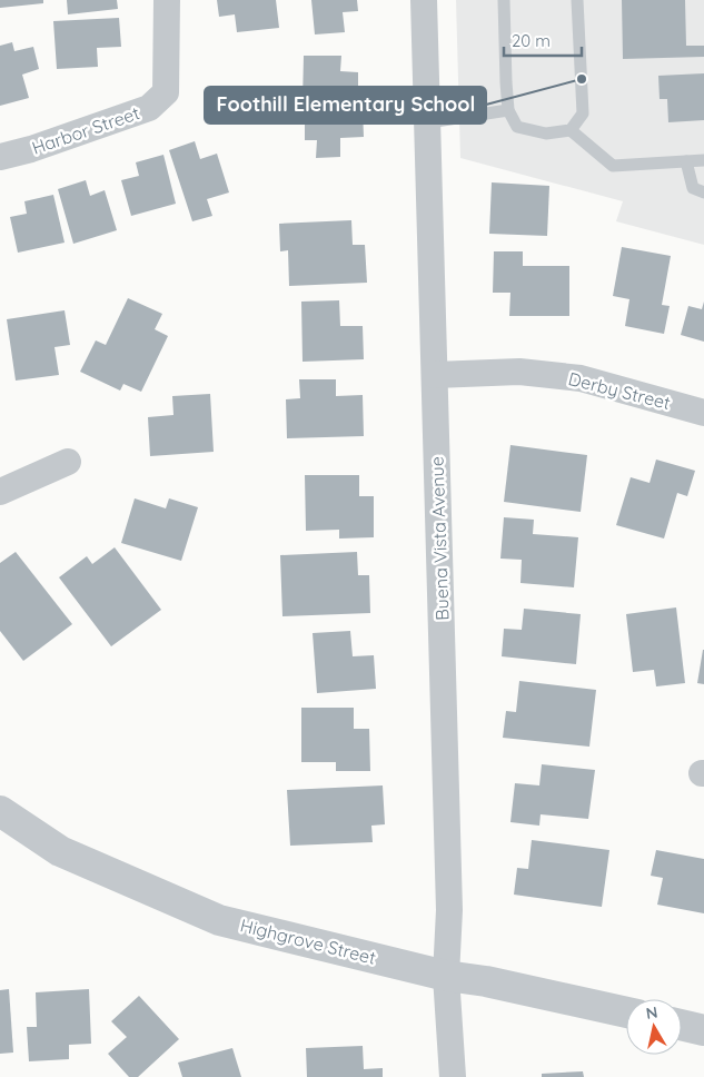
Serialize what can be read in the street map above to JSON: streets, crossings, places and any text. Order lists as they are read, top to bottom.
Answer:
{
  "streets": {
    "street": [
      "Harbor Street",
      "Derby Street",
      "Buena Vista Avenue",
      "Highgrove Street"
    ]
  },
  "crossings": [
    ["Derby Street", "Buena Vista Avenue"],
    ["Buena Vista Avenue", "Highgrove Street"]
  ],
  "places": ["Foothill Elementary School"],
  "scale_bar": "20 m",
  "north": "top"
}
